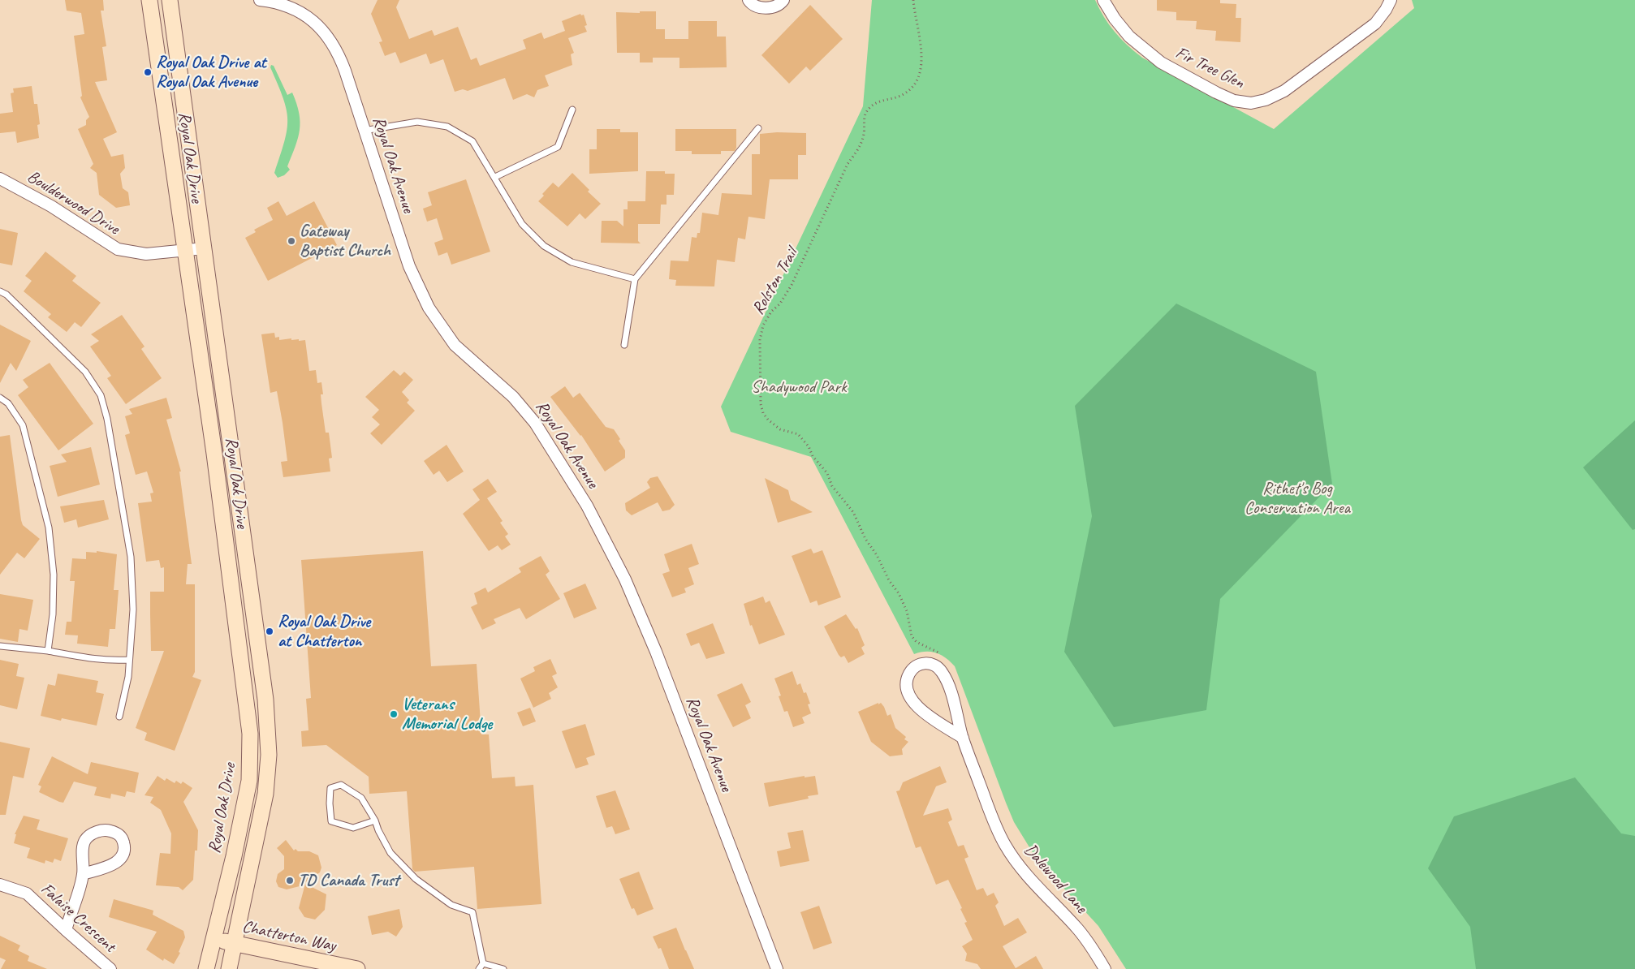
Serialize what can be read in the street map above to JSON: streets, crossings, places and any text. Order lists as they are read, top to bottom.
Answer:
{
  "streets": {
    "main road": ["Royal Oak Drive", "Chatterton Way"],
    "street": [
      "Fir Tree Glen",
      "Royal Oak Avenue",
      "Boulderwood Drive",
      "Dalewood Lane",
      "Falaise Crescent"
    ],
    "path": ["Rolston Trail"]
  },
  "crossings": [
    ["Royal Oak Drive", "Boulderwood Drive"],
    ["Royal Oak Drive", "Chatterton Way"],
    ["Rolston Trail", "Dalewood Lane"]
  ],
  "parks": ["Shadywood Park", "Rithet's Bog Conservation Area"],
  "places": [
    "Royal Oak Drive at Royal Oak Avenue",
    "Gateway Baptist Church",
    "Royal Oak Drive at Chatterton",
    "Veterans Memorial Lodge",
    "TD Canada Trust"
  ]
}
